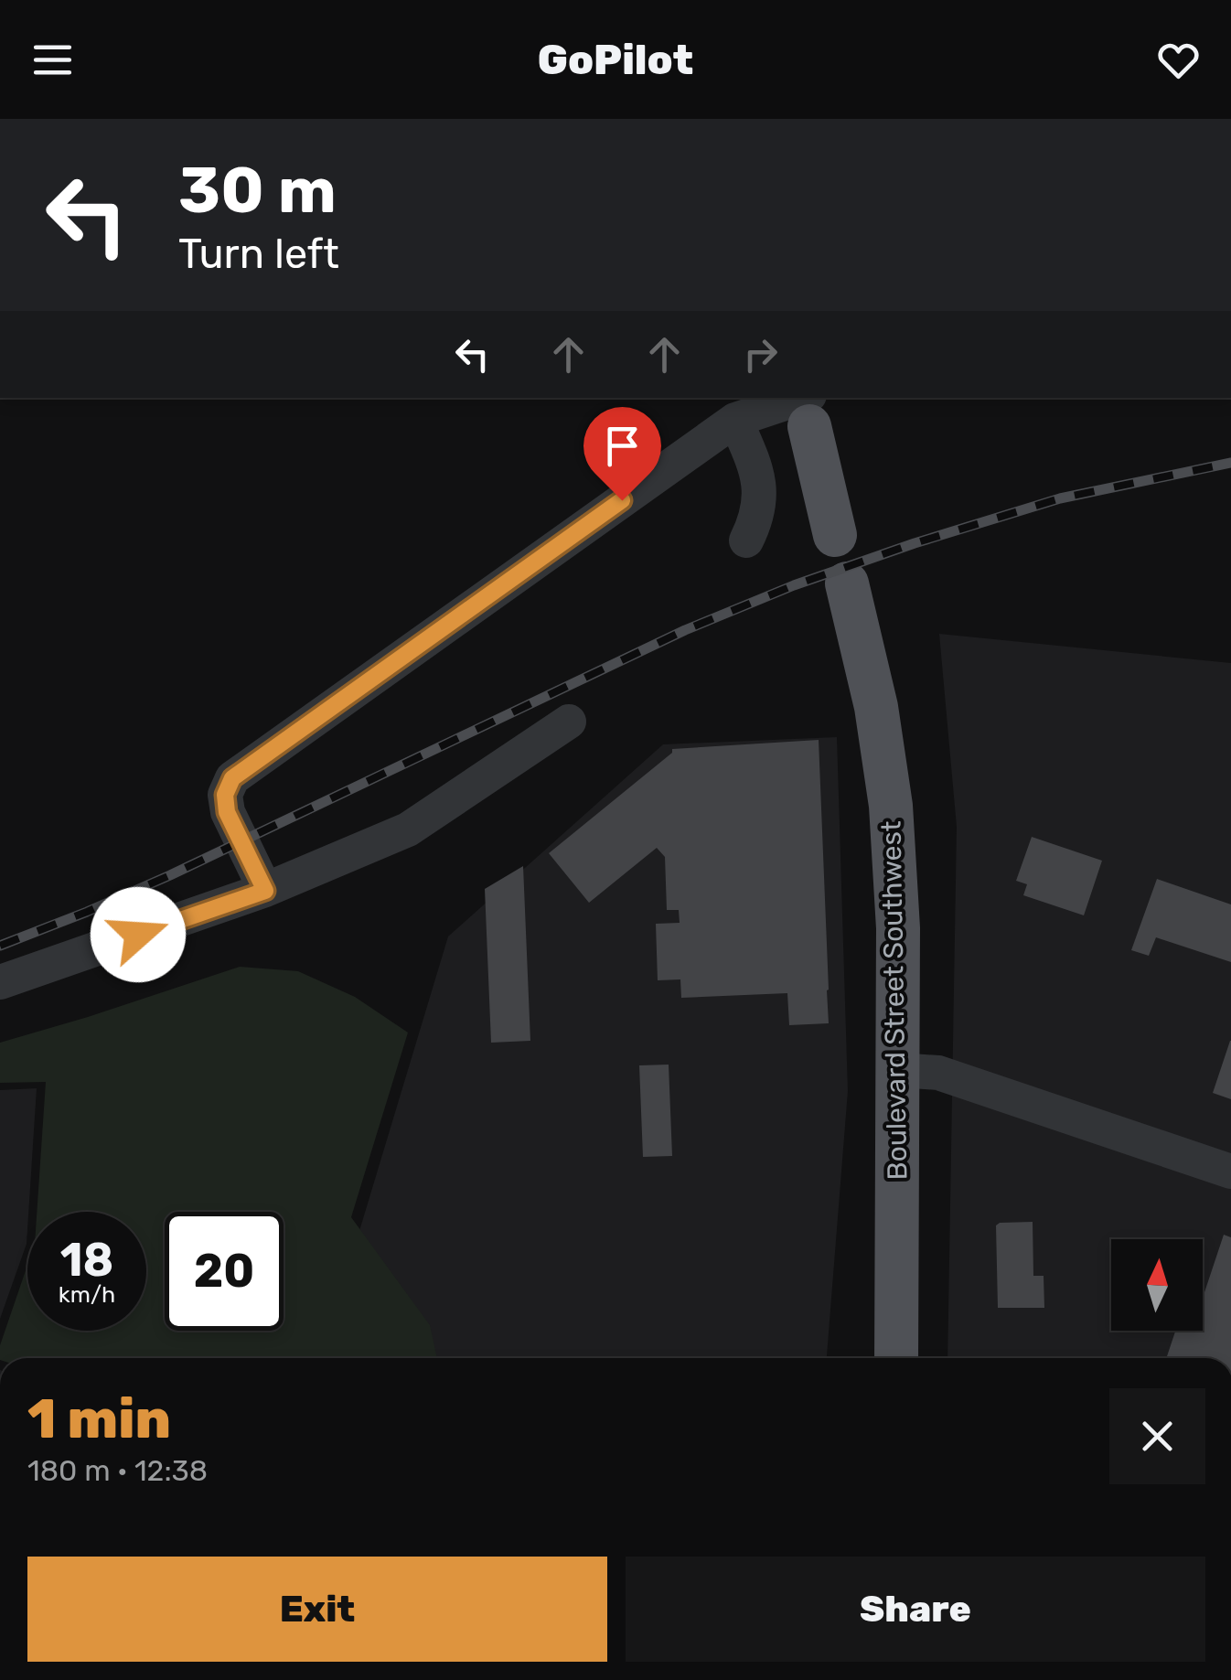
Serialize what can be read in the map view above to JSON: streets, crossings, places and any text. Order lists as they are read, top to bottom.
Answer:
{
  "streets": {
    "main road": ["Boulevard Street Southwest"]
  },
  "north": "top",
  "page": {
    "header": "GoPilot",
    "turn": ["30 m", "Turn left"],
    "speed": "18 km/h",
    "limit": "20",
    "heading": ["1 min", "180 m · 12:38"],
    "buttons": ["Exit", "Share"]
  }
}
